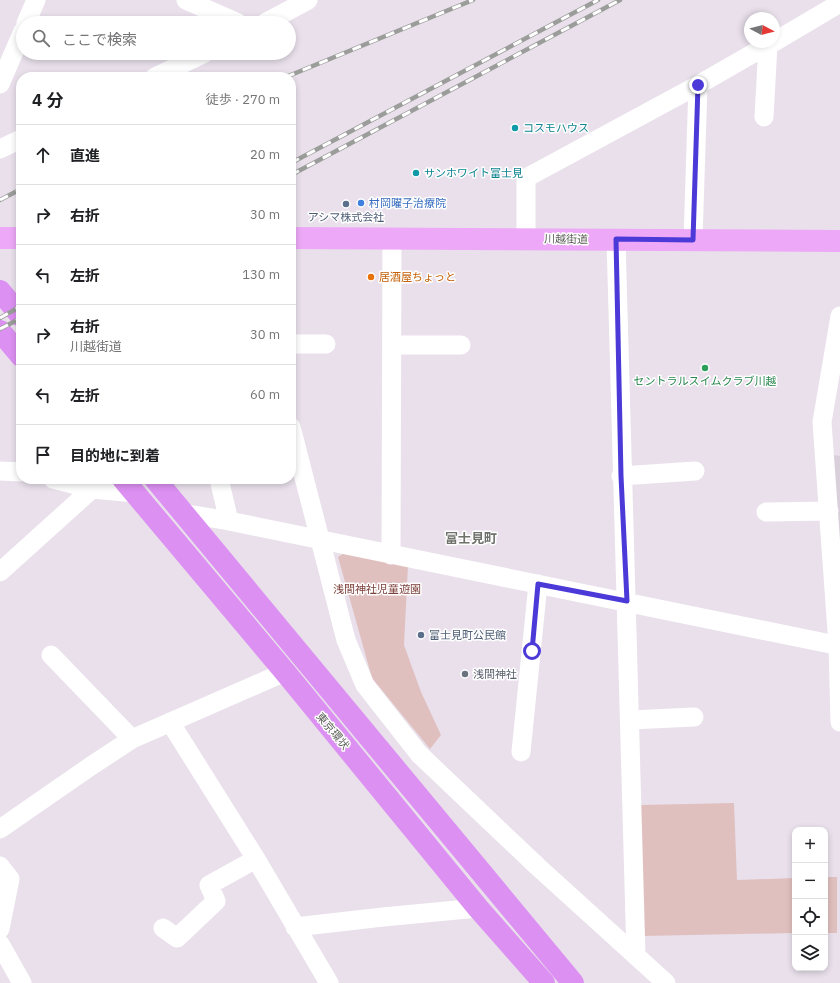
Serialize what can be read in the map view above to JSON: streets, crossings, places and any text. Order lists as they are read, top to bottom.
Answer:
{
  "streets": {
    "highway": ["東京環状"],
    "main road": ["川越街道"]
  },
  "districts": ["富士見町"],
  "parks": ["浅間神社児童遊園"],
  "places": [
    "コスモハウス",
    "サンホワイト富士見",
    "村岡曜子治療院",
    "アシマ株式会社",
    "居酒屋ちょっと",
    "セントラルスイムクラブ川越",
    "富士見町公民館",
    "浅間神社"
  ],
  "north": "right",
  "page": {
    "search": "ここで検索",
    "heading": ["4 分", "徒歩 · 270 m"],
    "list": [
      ["直進", "20 m"],
      ["右折", "30 m"],
      ["左折", "130 m"],
      ["右折", "川越街道", "30 m"],
      ["左折", "60 m"],
      "目的地に到着"
    ],
    "map_buttons": ["+", "−"]
  }
}
